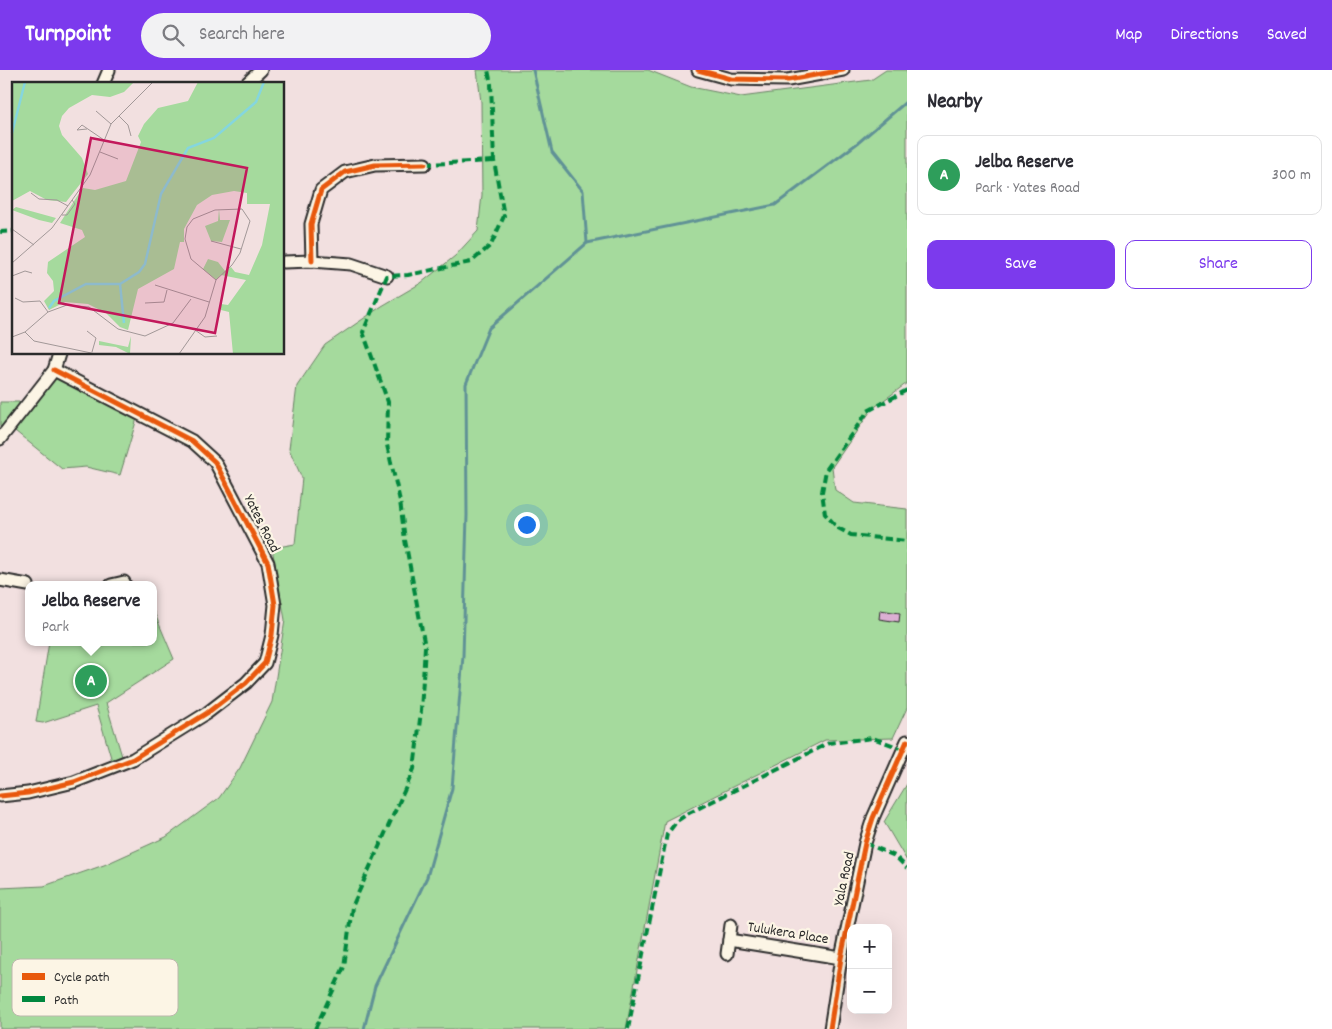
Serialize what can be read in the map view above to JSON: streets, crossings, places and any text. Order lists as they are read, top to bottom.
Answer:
{
  "streets": {
    "street": ["Yates Road", "Yala Road", "Tulukera Place"]
  },
  "crossings": [
    ["Yala Road", "Tulukera Place"]
  ],
  "legend": ["Cycle path", "Path"],
  "page": {
    "header": "Turnpoint",
    "search": "Search here",
    "nav": ["Map", "Directions", "Saved"],
    "heading": "Nearby",
    "list": [
      {
        "mark": "A",
        "name": "Jelba Reserve",
        "note": "Park · Yates Road",
        "value": "300 m"
      }
    ],
    "buttons": ["Save", "Share"],
    "popup": ["Jelba Reserve", "Park"],
    "pins": "A",
    "map_buttons": ["+", "−"]
  }
}
